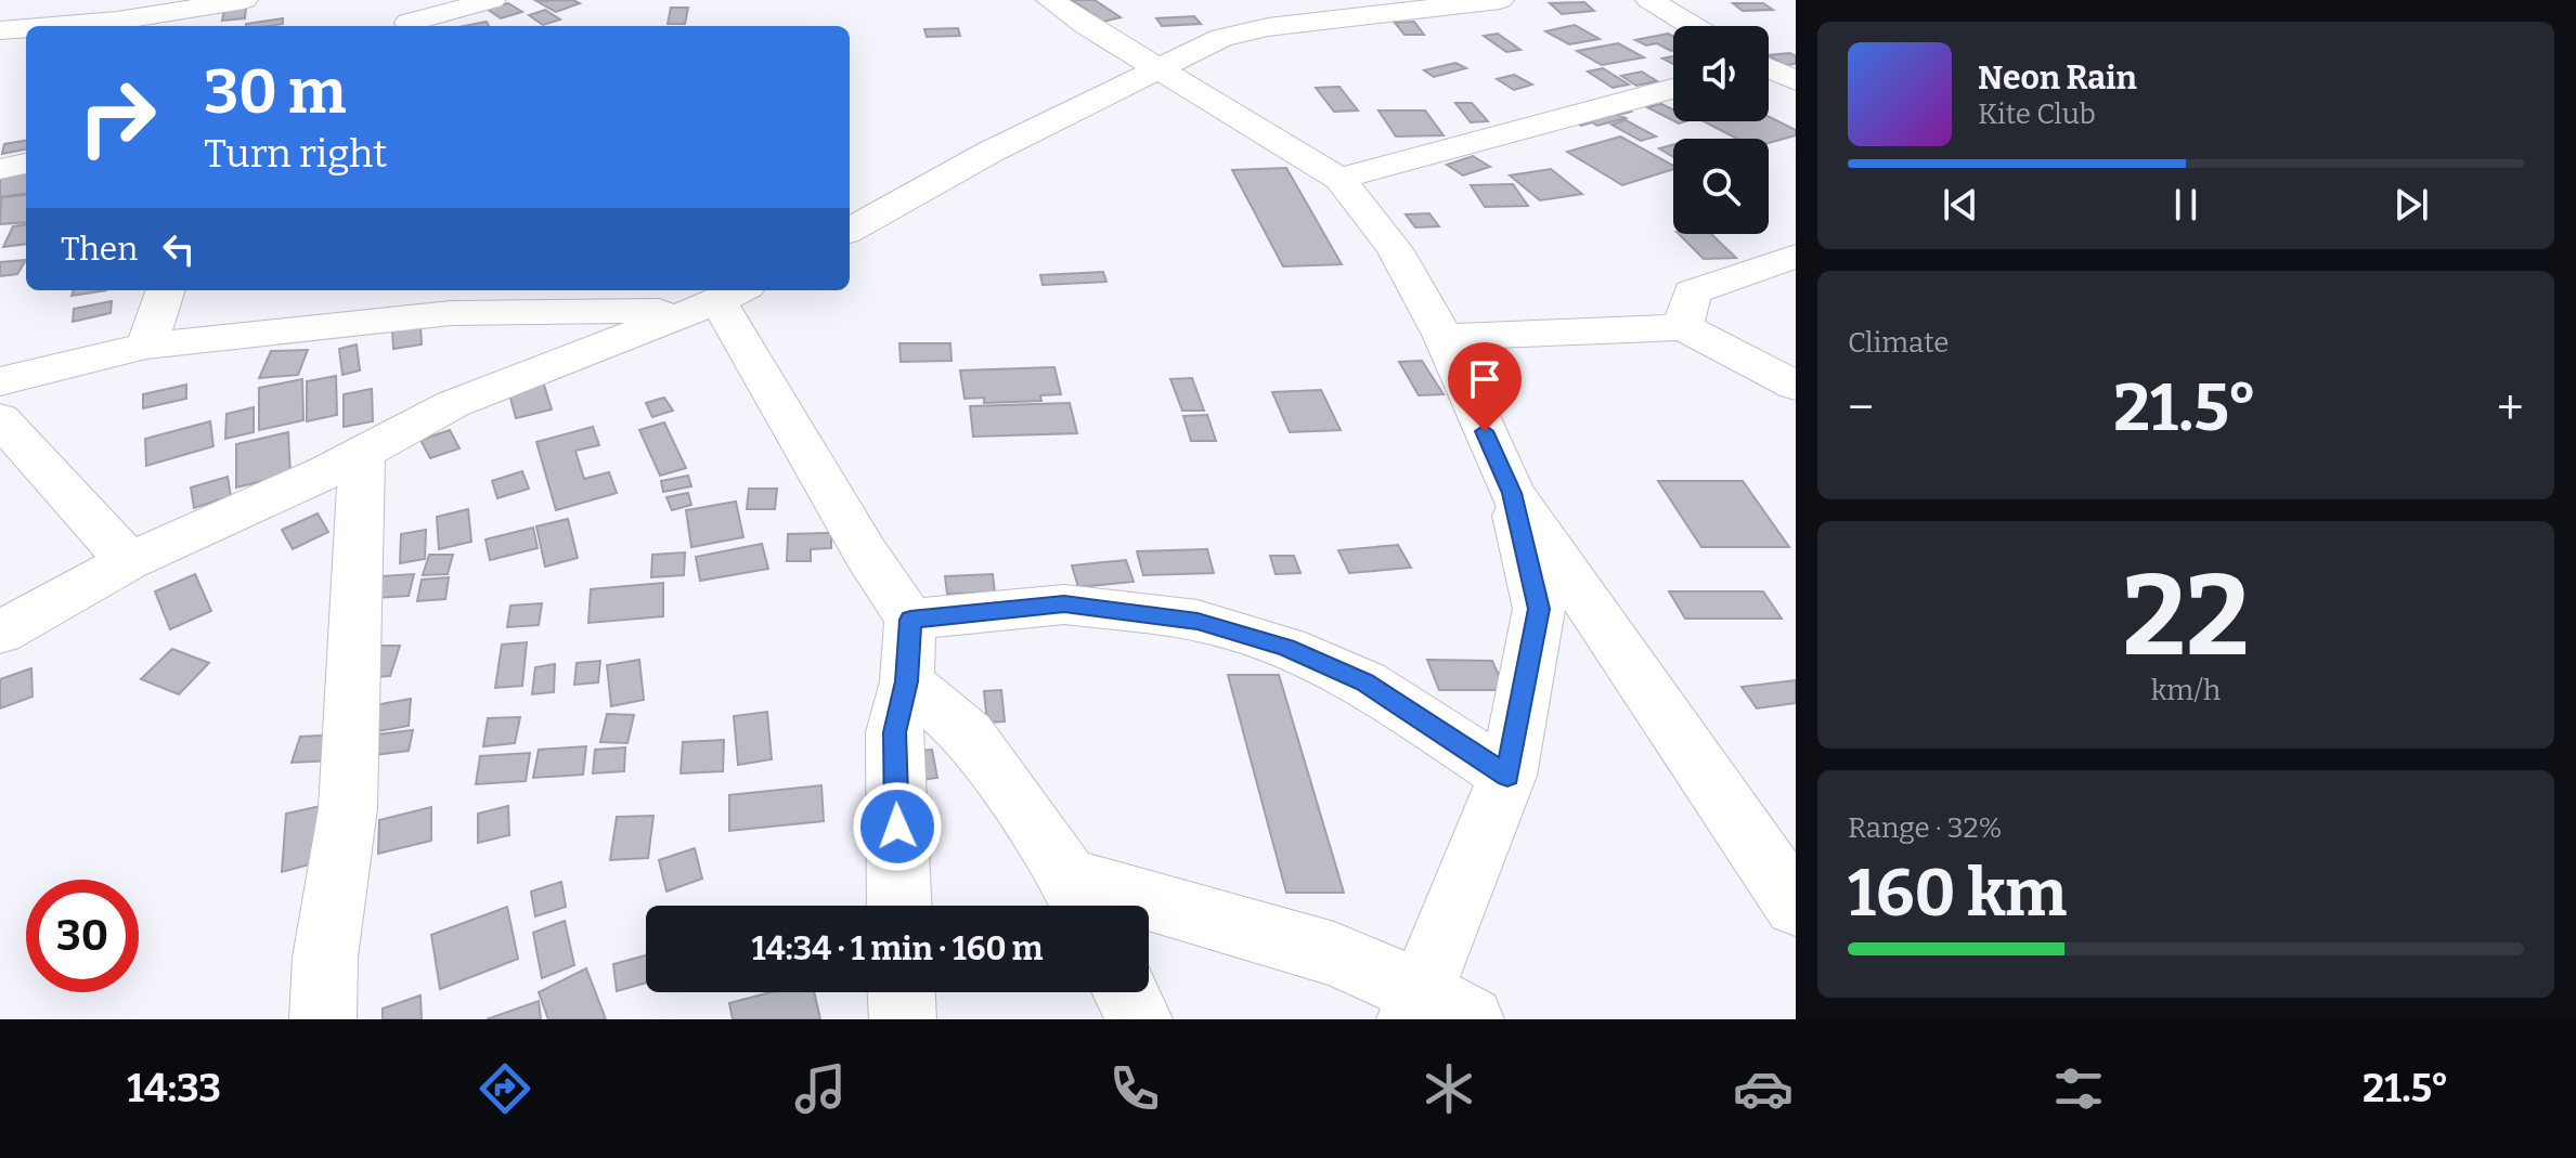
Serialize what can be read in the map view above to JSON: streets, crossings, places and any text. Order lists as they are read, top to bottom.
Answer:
{
  "page": {
    "turn": ["30 m", "Turn right"],
    "song": ["Neon Rain", "Kite Club"],
    "then": "Then",
    "tile": [
      "Climate",
      ["22", "km/h"],
      ["Range · 32%", "160 km"]
    ],
    "heat": ["−", "21.5°", "+"],
    "limit": "30",
    "trip": "14:34 · 1 min · 160 m",
    "tabs": ["14:33", "21.5°"]
  }
}
